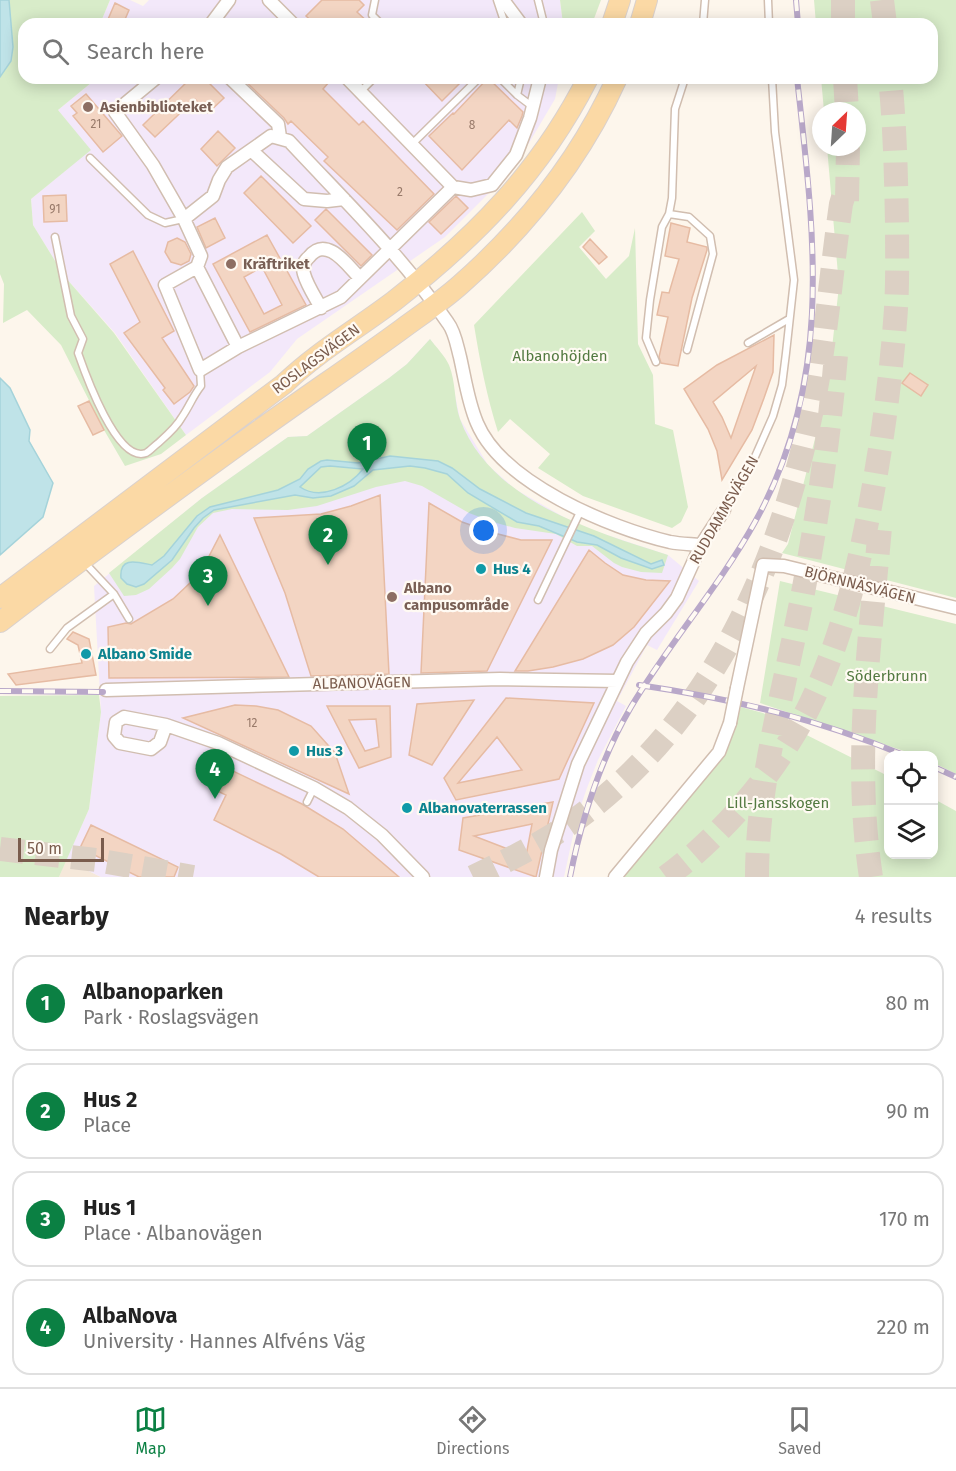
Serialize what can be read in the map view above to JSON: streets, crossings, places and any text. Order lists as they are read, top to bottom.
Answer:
{
  "streets": {
    "main road": ["ROSLAGSVÄGEN"],
    "street": ["RUDDAMMSVÄGEN", "BJÖRNNÄSVÄGEN", "ALBANOVÄGEN"]
  },
  "crossings": [
    ["RUDDAMMSVÄGEN", "ALBANOVÄGEN"]
  ],
  "parks": ["Albanohöjden", "Söderbrunn", "Lill-Jansskogen"],
  "places": [
    "Asienbiblioteket",
    "Kräftriket",
    "Hus 4",
    "Albano campusområde",
    "Albano Smide",
    "Hus 3",
    "Albanovaterrassen"
  ],
  "house_numbers": [
    "21",
    "8",
    "2",
    "91",
    "12"
  ],
  "scale_bar": "50 m",
  "north": "top right",
  "page": {
    "search": "Search here",
    "pins": [
      "1",
      "2",
      "3",
      "4"
    ],
    "scale": "50 m",
    "heading": ["Nearby", "4 results"],
    "list": [
      {
        "mark": "1",
        "name": "Albanoparken",
        "note": "Park · Roslagsvägen",
        "value": "80 m"
      },
      {
        "mark": "2",
        "name": "Hus 2",
        "note": "Place",
        "value": "90 m"
      },
      {
        "mark": "3",
        "name": "Hus 1",
        "note": "Place · Albanovägen",
        "value": "170 m"
      },
      {
        "mark": "4",
        "name": "AlbaNova",
        "note": "University · Hannes Alfvéns Väg",
        "value": "220 m"
      }
    ],
    "nav": ["Map", "Directions", "Saved"]
  }
}
